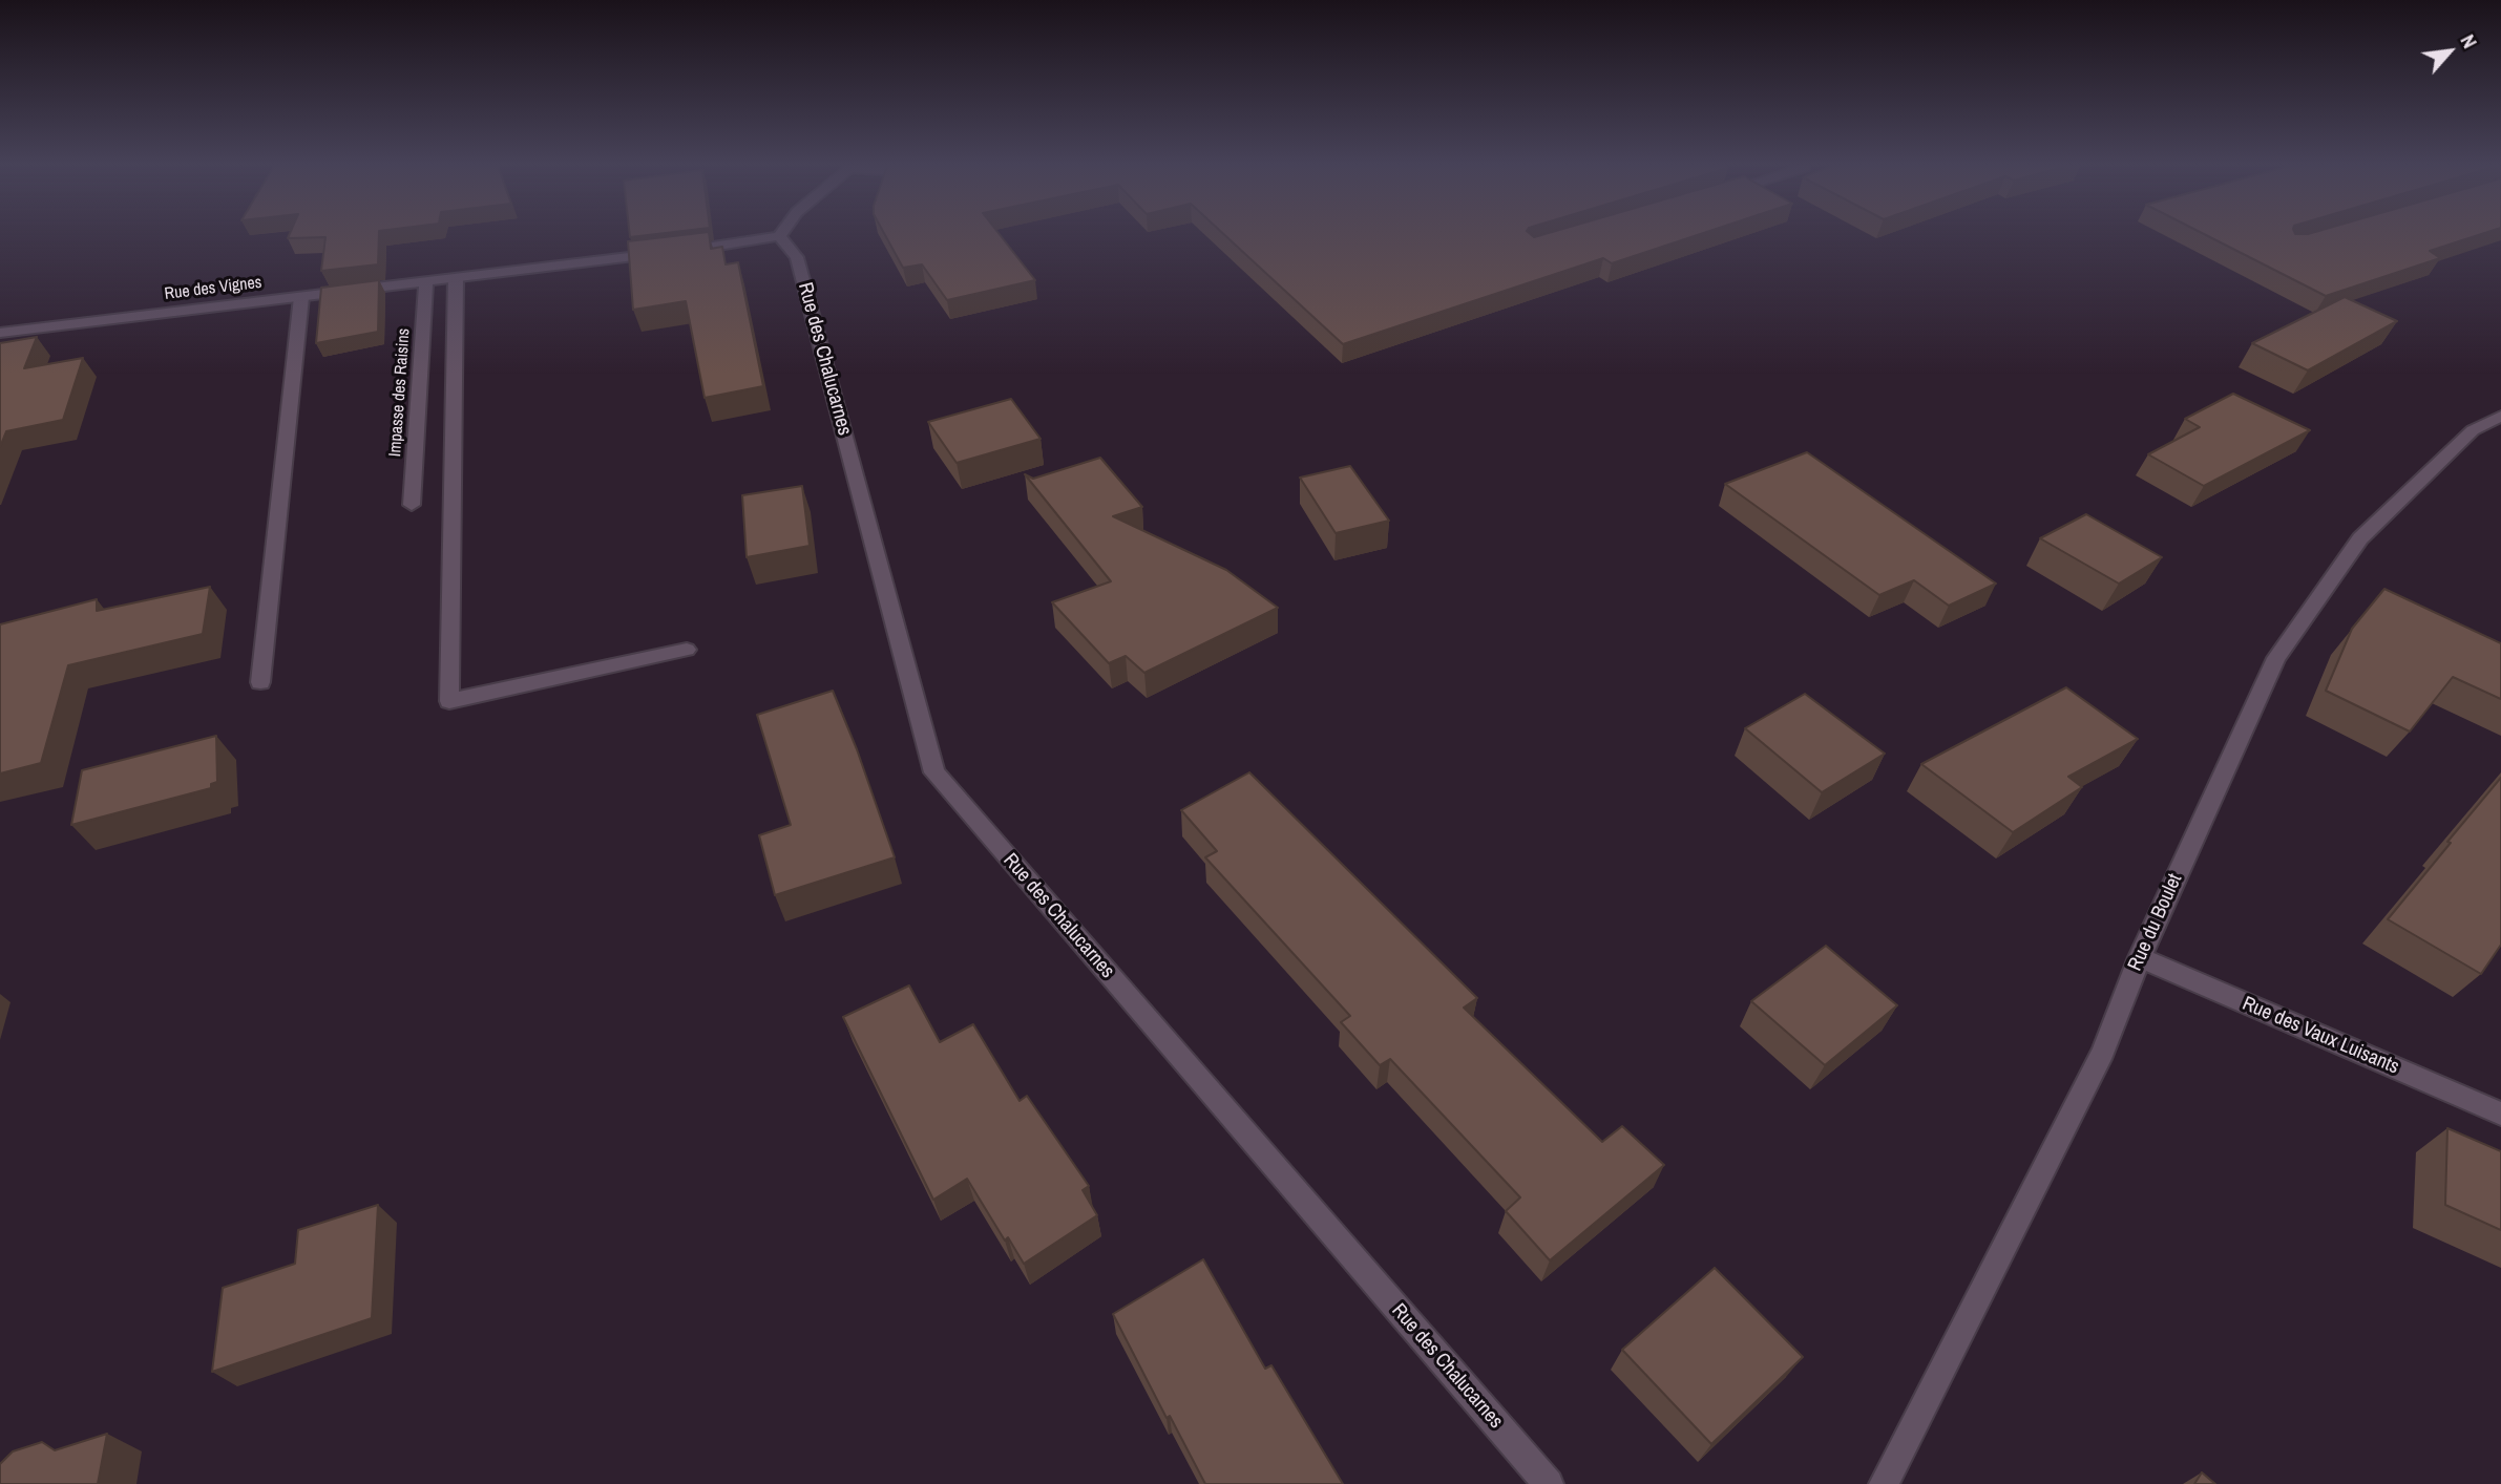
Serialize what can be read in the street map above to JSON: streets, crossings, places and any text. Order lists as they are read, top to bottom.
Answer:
{
  "streets": {
    "street": [
      "Rue des Vignes",
      "Rue des Chalucarnes",
      "Impasse des Raisins",
      "Rue du Boulet",
      "Rue des Vaux Luisants"
    ]
  },
  "crossings": [
    ["Rue des Vignes", "Rue des Chalucarnes"],
    ["Rue des Vignes", "Impasse des Raisins"],
    ["Rue du Boulet", "Rue des Vaux Luisants"]
  ],
  "north": "top right"
}
